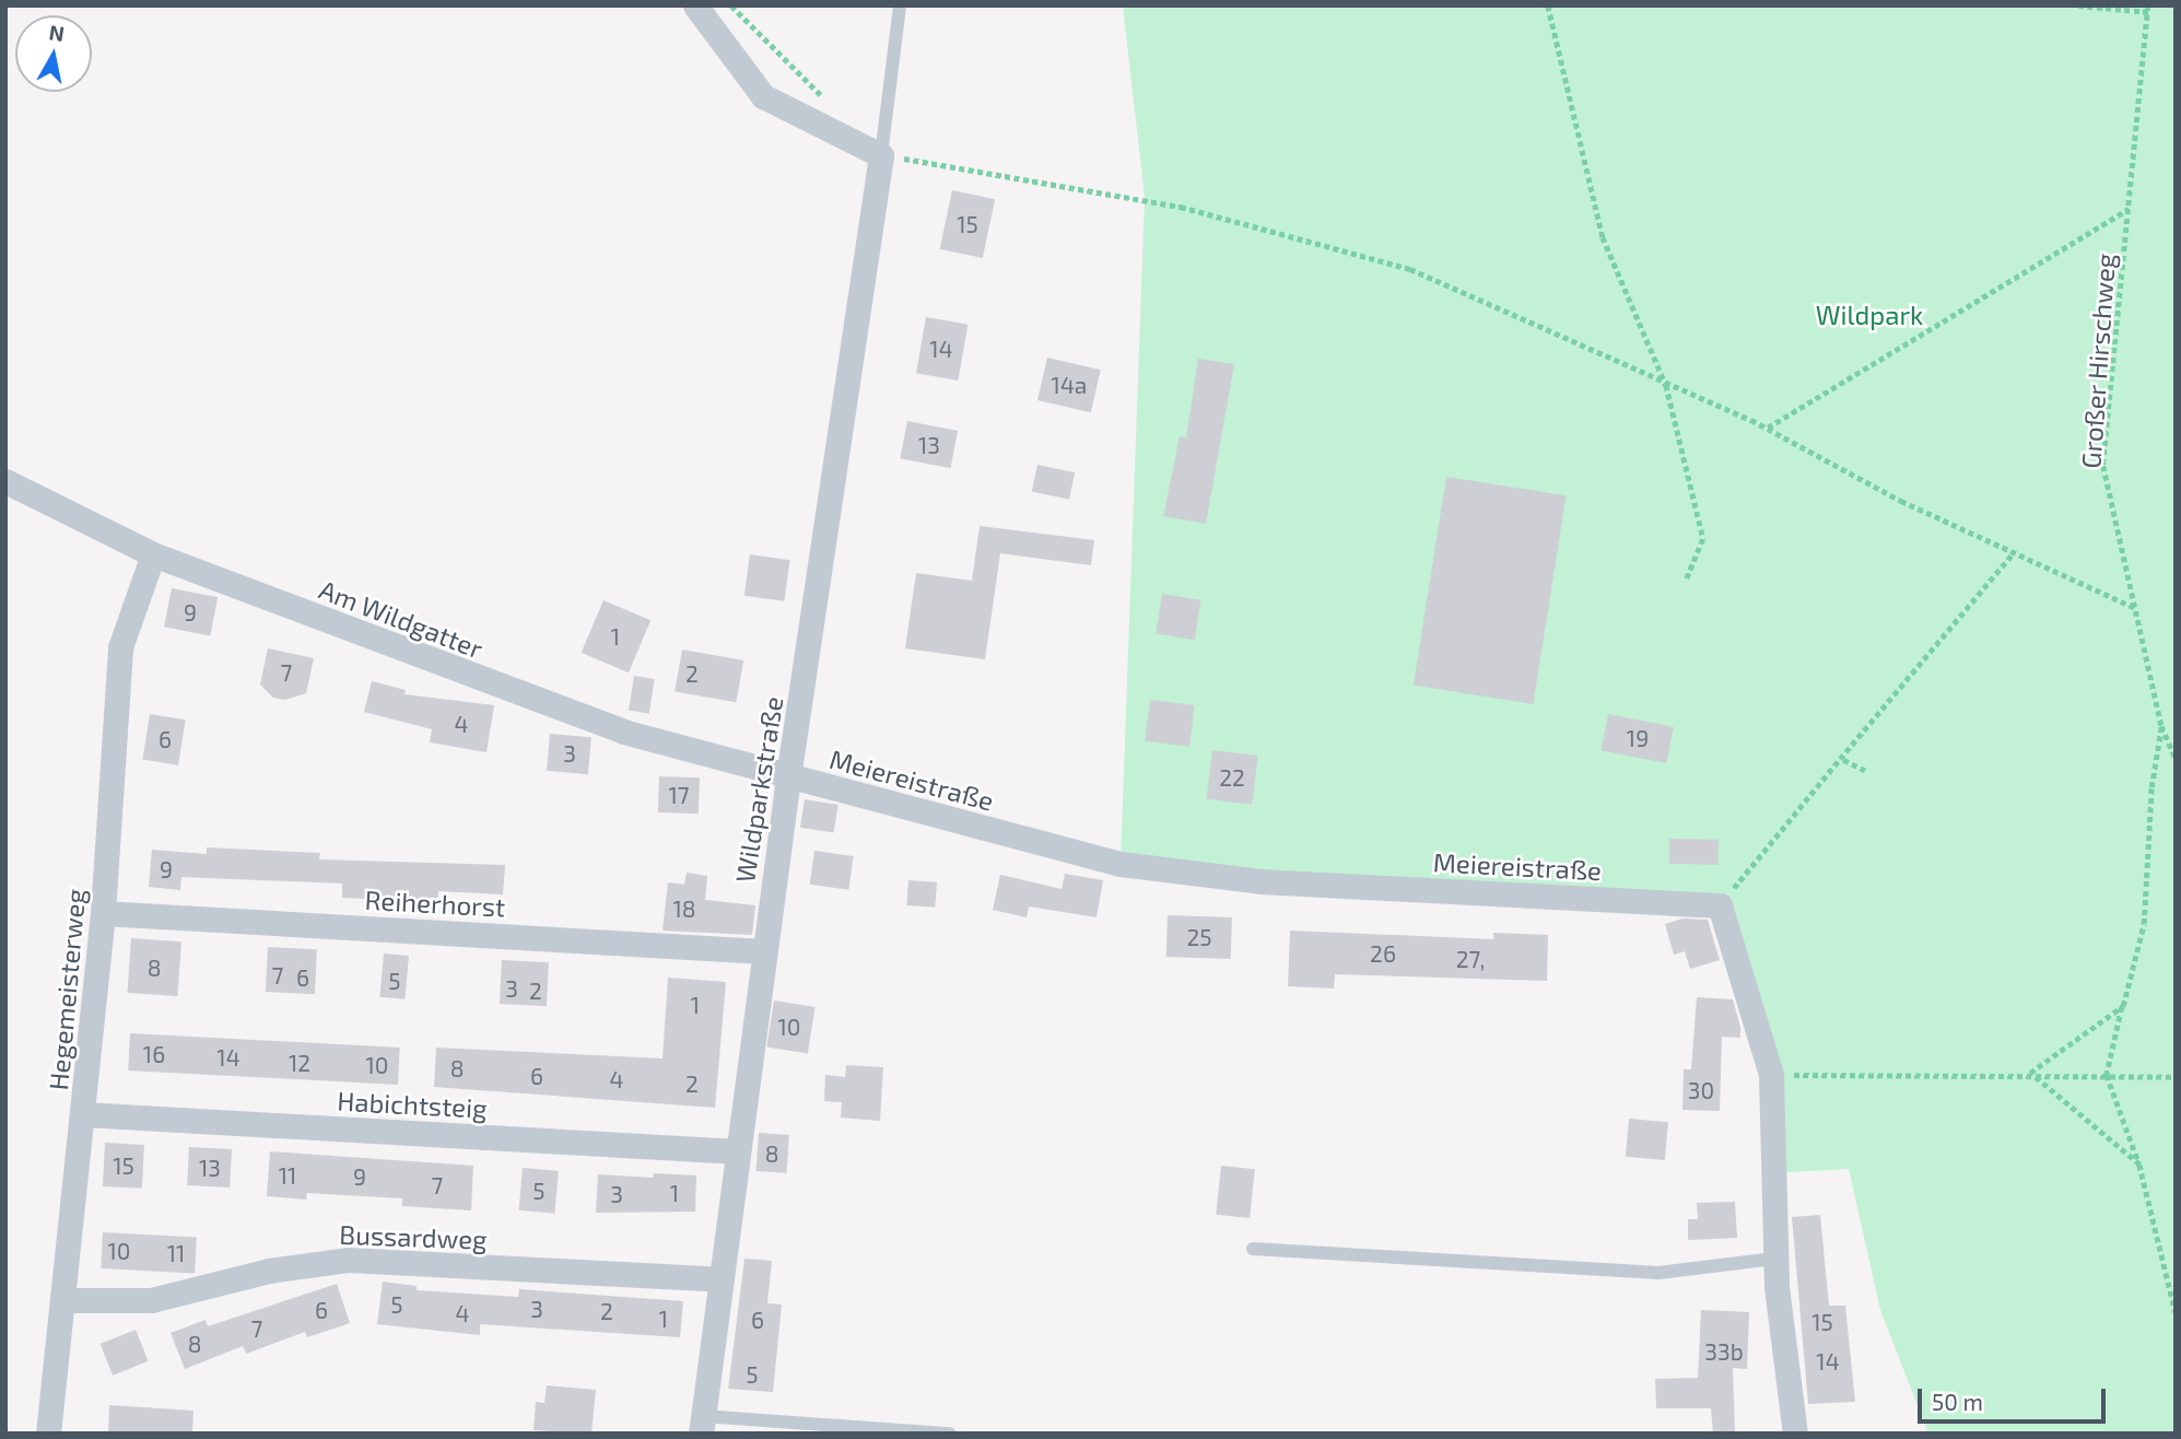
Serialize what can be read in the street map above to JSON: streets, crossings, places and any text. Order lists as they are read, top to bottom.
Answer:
{
  "streets": {
    "street": [
      "Am Wildgatter",
      "Meiereistraße",
      "Wildparkstraße",
      "Reiherhorst",
      "Hegemeisterweg",
      "Habichtsteig",
      "Bussardweg"
    ],
    "path": ["Großer Hirschweg"]
  },
  "crossings": [
    ["Am Wildgatter", "Meiereistraße"],
    ["Am Wildgatter", "Wildparkstraße"],
    ["Am Wildgatter", "Hegemeisterweg"],
    ["Meiereistraße", "Wildparkstraße"],
    ["Wildparkstraße", "Reiherhorst"],
    ["Wildparkstraße", "Habichtsteig"],
    ["Wildparkstraße", "Bussardweg"],
    ["Reiherhorst", "Hegemeisterweg"],
    ["Hegemeisterweg", "Habichtsteig"],
    ["Hegemeisterweg", "Bussardweg"]
  ],
  "parks": ["Wildpark"],
  "house_numbers": [
    "15",
    "14",
    "14a",
    "13",
    "9",
    "1",
    "7",
    "2",
    "4",
    "19",
    "6",
    "3",
    "22",
    "17",
    "9",
    "18",
    "25",
    "26",
    "27,",
    "8",
    "7",
    "6",
    "5",
    "3",
    "2",
    "1",
    "10",
    "16",
    "14",
    "12",
    "10",
    "8",
    "6",
    "4",
    "2",
    "30",
    "8",
    "15",
    "13",
    "11",
    "9",
    "7",
    "5",
    "1",
    "3",
    "10",
    "11",
    "5",
    "3",
    "6",
    "2",
    "4",
    "1",
    "6",
    "15",
    "7",
    "8",
    "33b",
    "14",
    "5"
  ],
  "scale_bar": "50 m",
  "north": "top"
}
